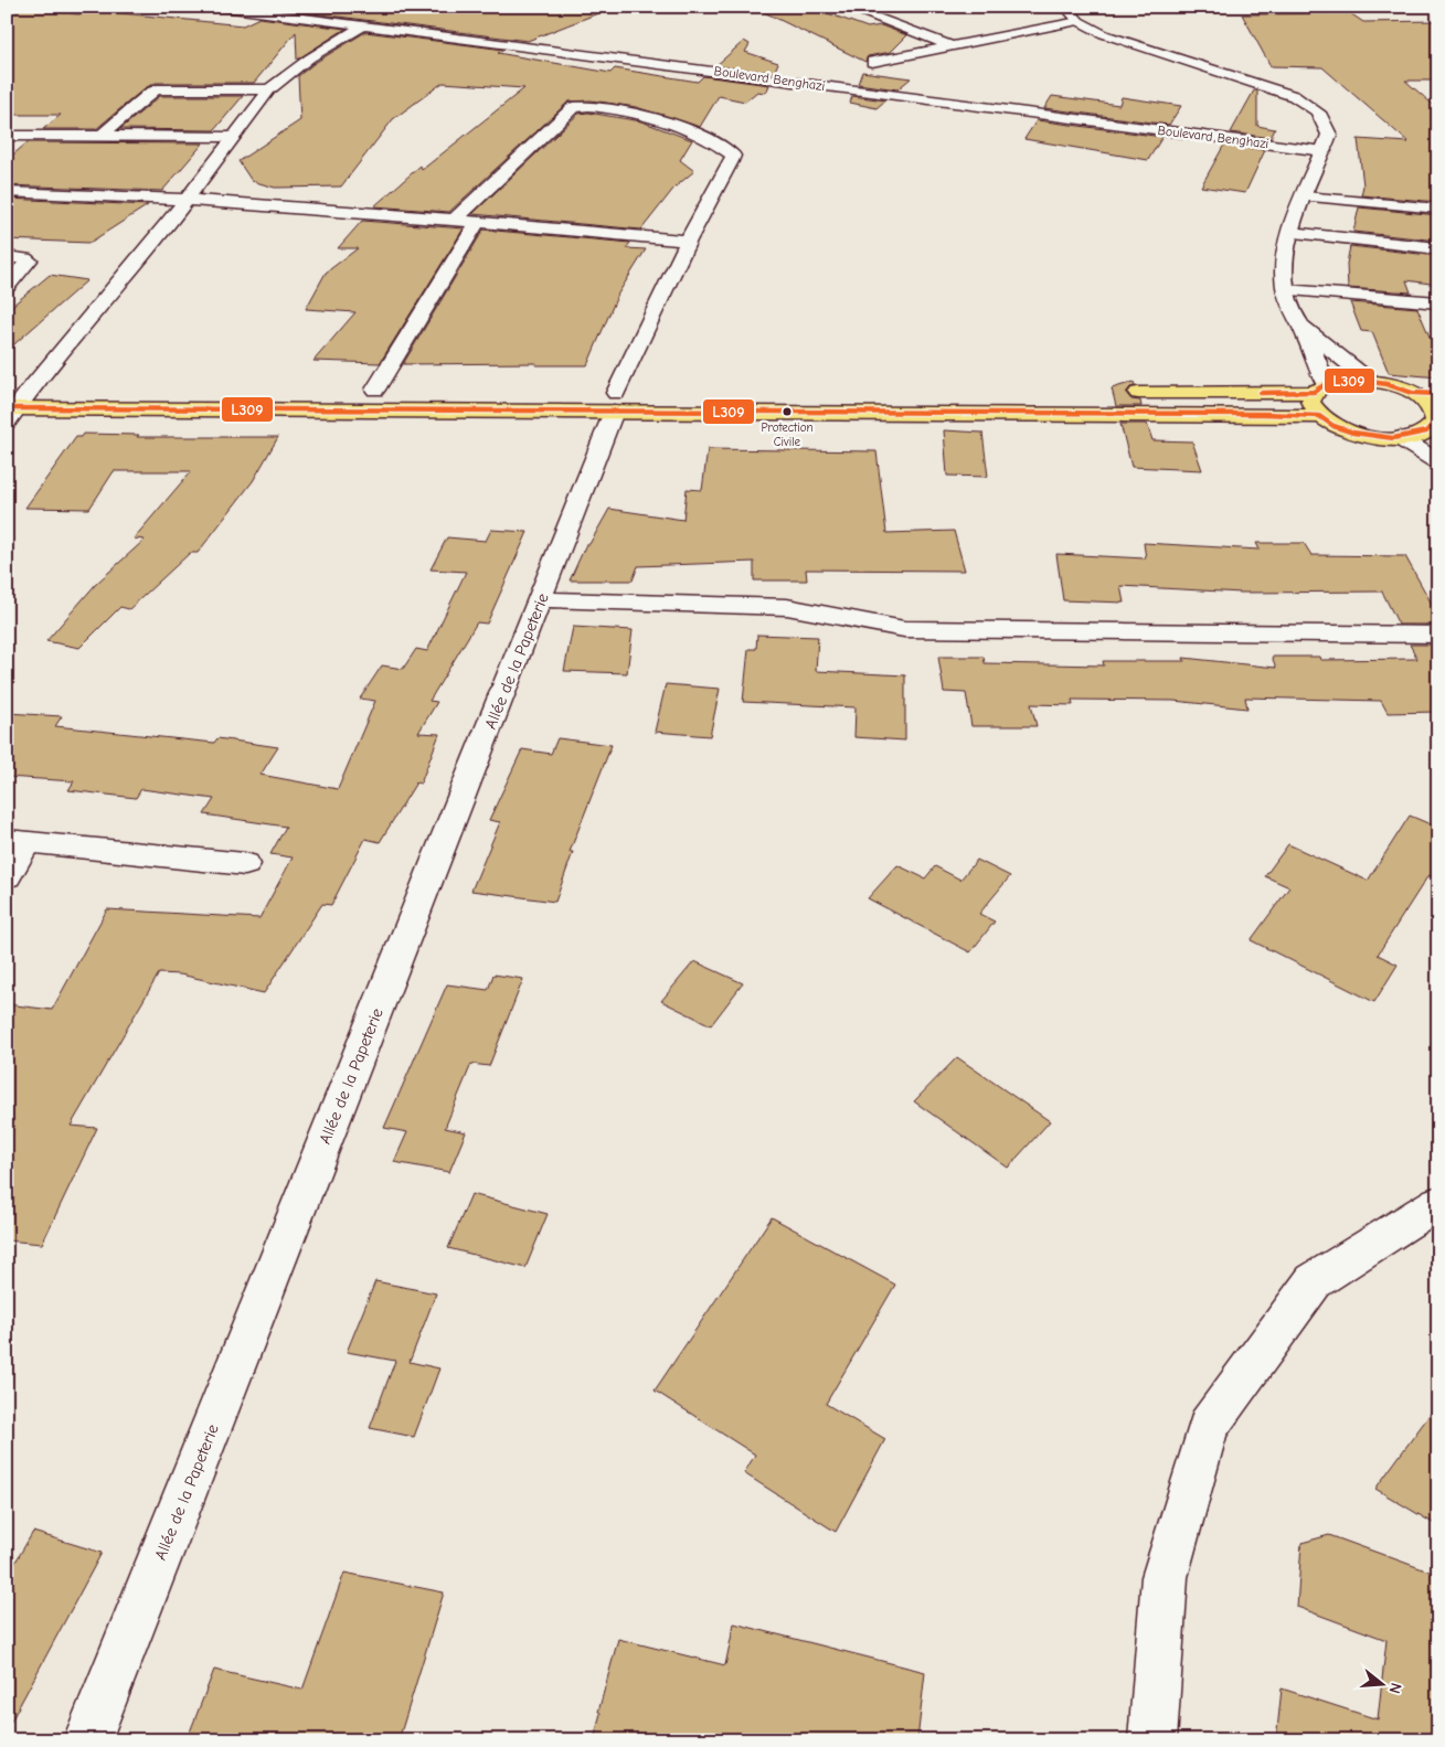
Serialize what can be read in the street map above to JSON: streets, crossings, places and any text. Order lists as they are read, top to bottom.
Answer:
{
  "streets": {
    "street": ["Boulevard Benghazi", "Allée de la Papeterie"]
  },
  "places": ["Protection Civile"],
  "lines": ["transit line L309"],
  "north": "right"
}
